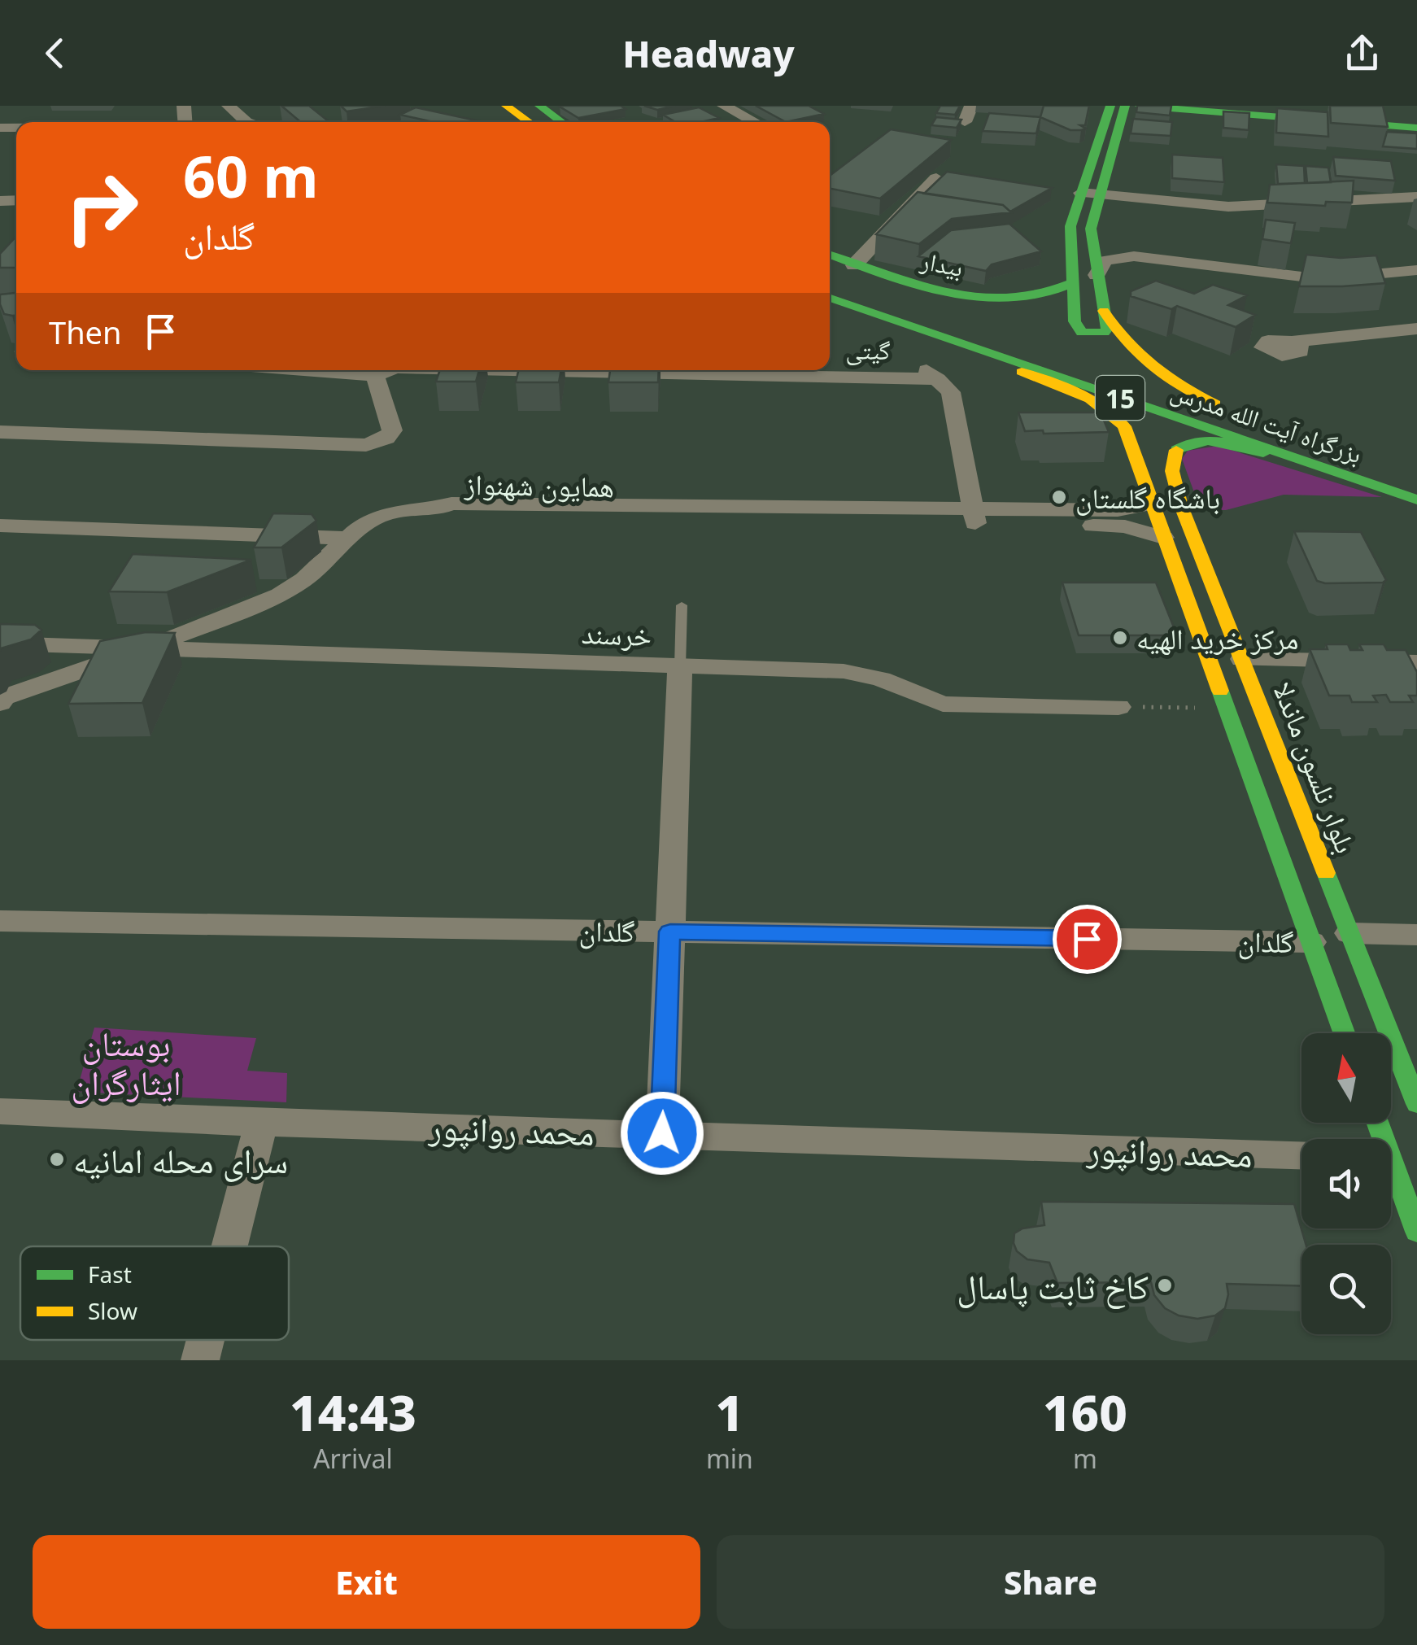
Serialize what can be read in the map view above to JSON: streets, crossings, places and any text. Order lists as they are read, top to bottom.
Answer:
{
  "streets": {
    "main road": [
      "بیدار",
      "15",
      "بزرگراه آیت الله مدرس",
      "بلوار نلسون ماندلا"
    ],
    "street": [
      "گیتی",
      "همایون شهنواز",
      "خرسند",
      "گلدان",
      "محمد روانپور"
    ]
  },
  "crossings": [
    ["همایون شهنواز", "خرسند"]
  ],
  "parks": ["بوستان ایثارگران"],
  "places": [
    "باشگاه گلستان",
    "مرکز خرید الهیه",
    "سرای محله امانیه",
    "کاخ ثابت پاسال"
  ],
  "legend": ["Fast", "Slow"],
  "north": "top",
  "page": {
    "header": "Headway",
    "turn": ["60 m", "گلدان"],
    "then": "Then",
    "eta": [
      "14:43",
      "Arrival",
      "1",
      "min",
      "160",
      "m"
    ],
    "buttons": ["Exit", "Share"]
  }
}
